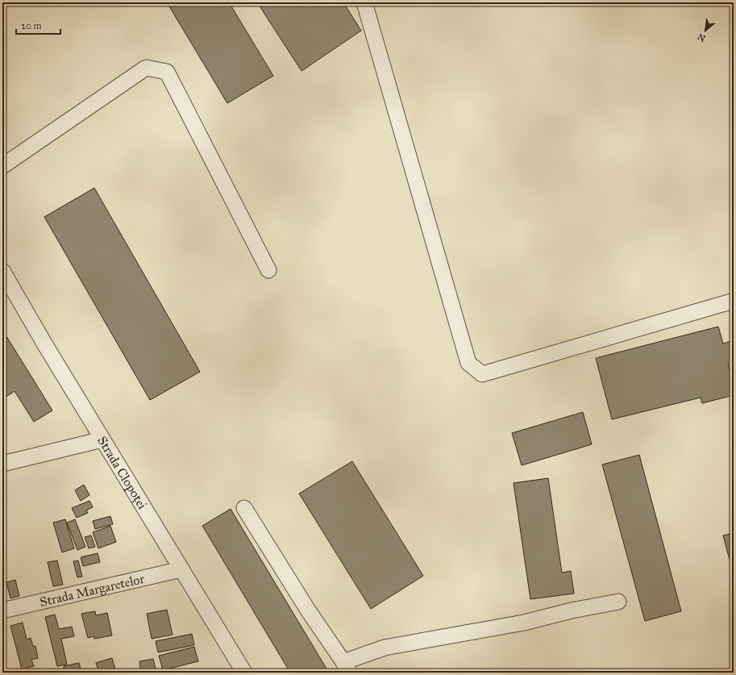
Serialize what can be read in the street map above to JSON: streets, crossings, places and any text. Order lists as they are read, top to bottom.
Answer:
{
  "streets": {
    "street": ["Strada Clopoței", "Strada Margaretelor"]
  },
  "crossings": [
    ["Strada Clopoței", "Strada Margaretelor"]
  ],
  "scale_bar": "20 m",
  "north": "bottom left"
}
